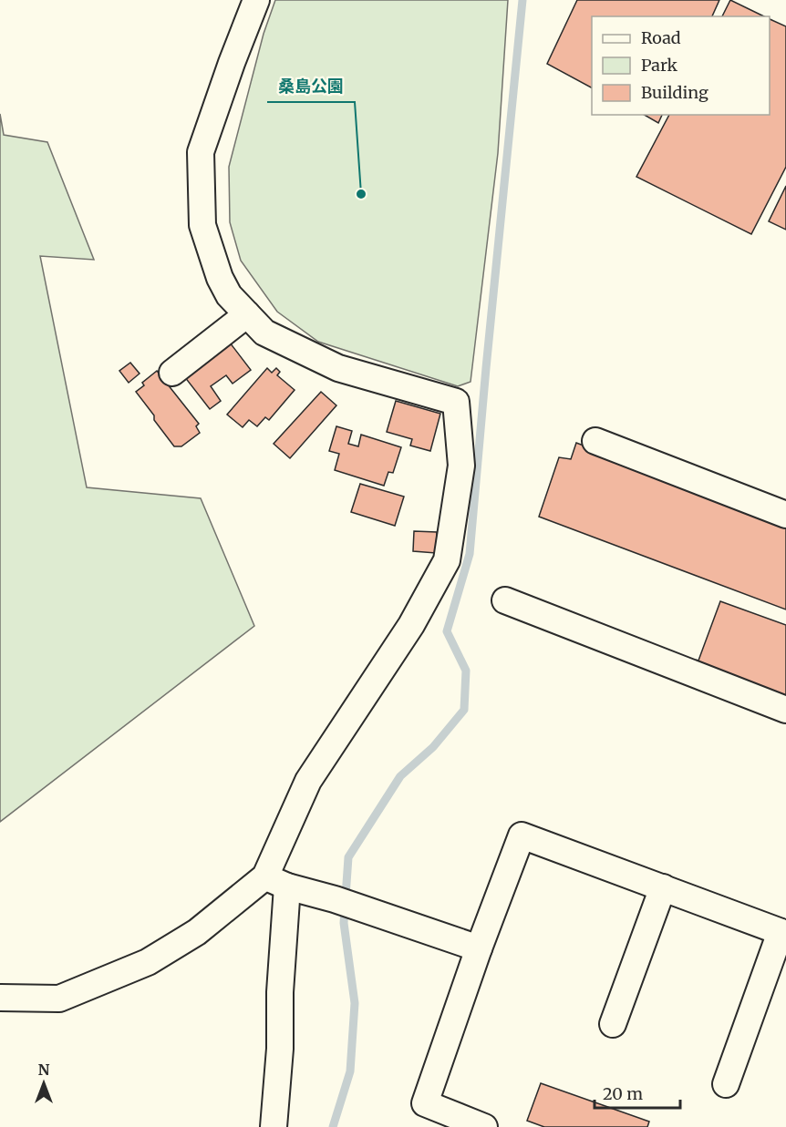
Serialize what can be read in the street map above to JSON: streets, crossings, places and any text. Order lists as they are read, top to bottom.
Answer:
{
  "places": ["桑島公園"],
  "legend": ["Road", "Park", "Building"],
  "scale_bar": "20 m",
  "north": "top"
}
